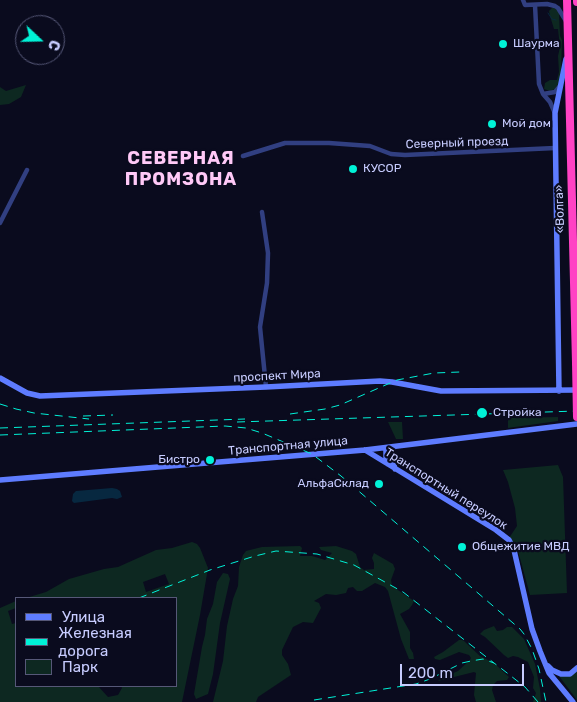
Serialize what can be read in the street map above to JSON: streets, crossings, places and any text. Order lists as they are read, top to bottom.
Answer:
{
  "streets": {
    "highway": ["«Волга»"],
    "street": [
      "Северный проезд",
      "проспект Мира",
      "Транспортная улица",
      "Транспортный переулок"
    ]
  },
  "crossings": [
    ["Транспортная улица", "Транспортный переулок"]
  ],
  "districts": ["СЕВЕРНАЯ ПРОМЗОНА"],
  "places": [
    "Шаурма",
    "Мой дом",
    "КУСОР",
    "Стройка",
    "Бистро",
    "АльфаСклад",
    "Общежитие МВД"
  ],
  "legend": ["Улица", "Железная дорога", "Парк"],
  "scale_bar": "200 m",
  "north": "right"
}
